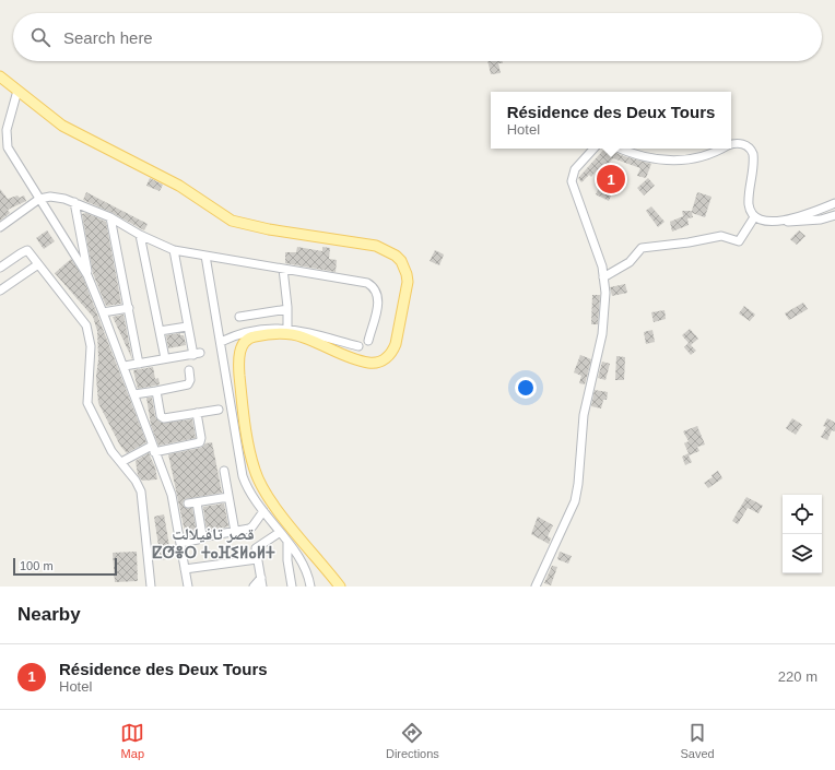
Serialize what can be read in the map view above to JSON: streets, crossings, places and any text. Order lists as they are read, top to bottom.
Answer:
{
  "districts": ["قصر تافيلالت ⵇⵚⴻⵔ ⵜⴰⴼⵉⵍⴰⵍⵜ"],
  "scale_bar": "100 m",
  "page": {
    "search": "Search here",
    "popup": ["Résidence des Deux Tours", "Hotel"],
    "pins": "1",
    "scale": "100 m",
    "heading": "Nearby",
    "list": [
      {
        "mark": "1",
        "name": "Résidence des Deux Tours",
        "note": "Hotel",
        "value": "220 m"
      }
    ],
    "nav": ["Map", "Directions", "Saved"]
  }
}
